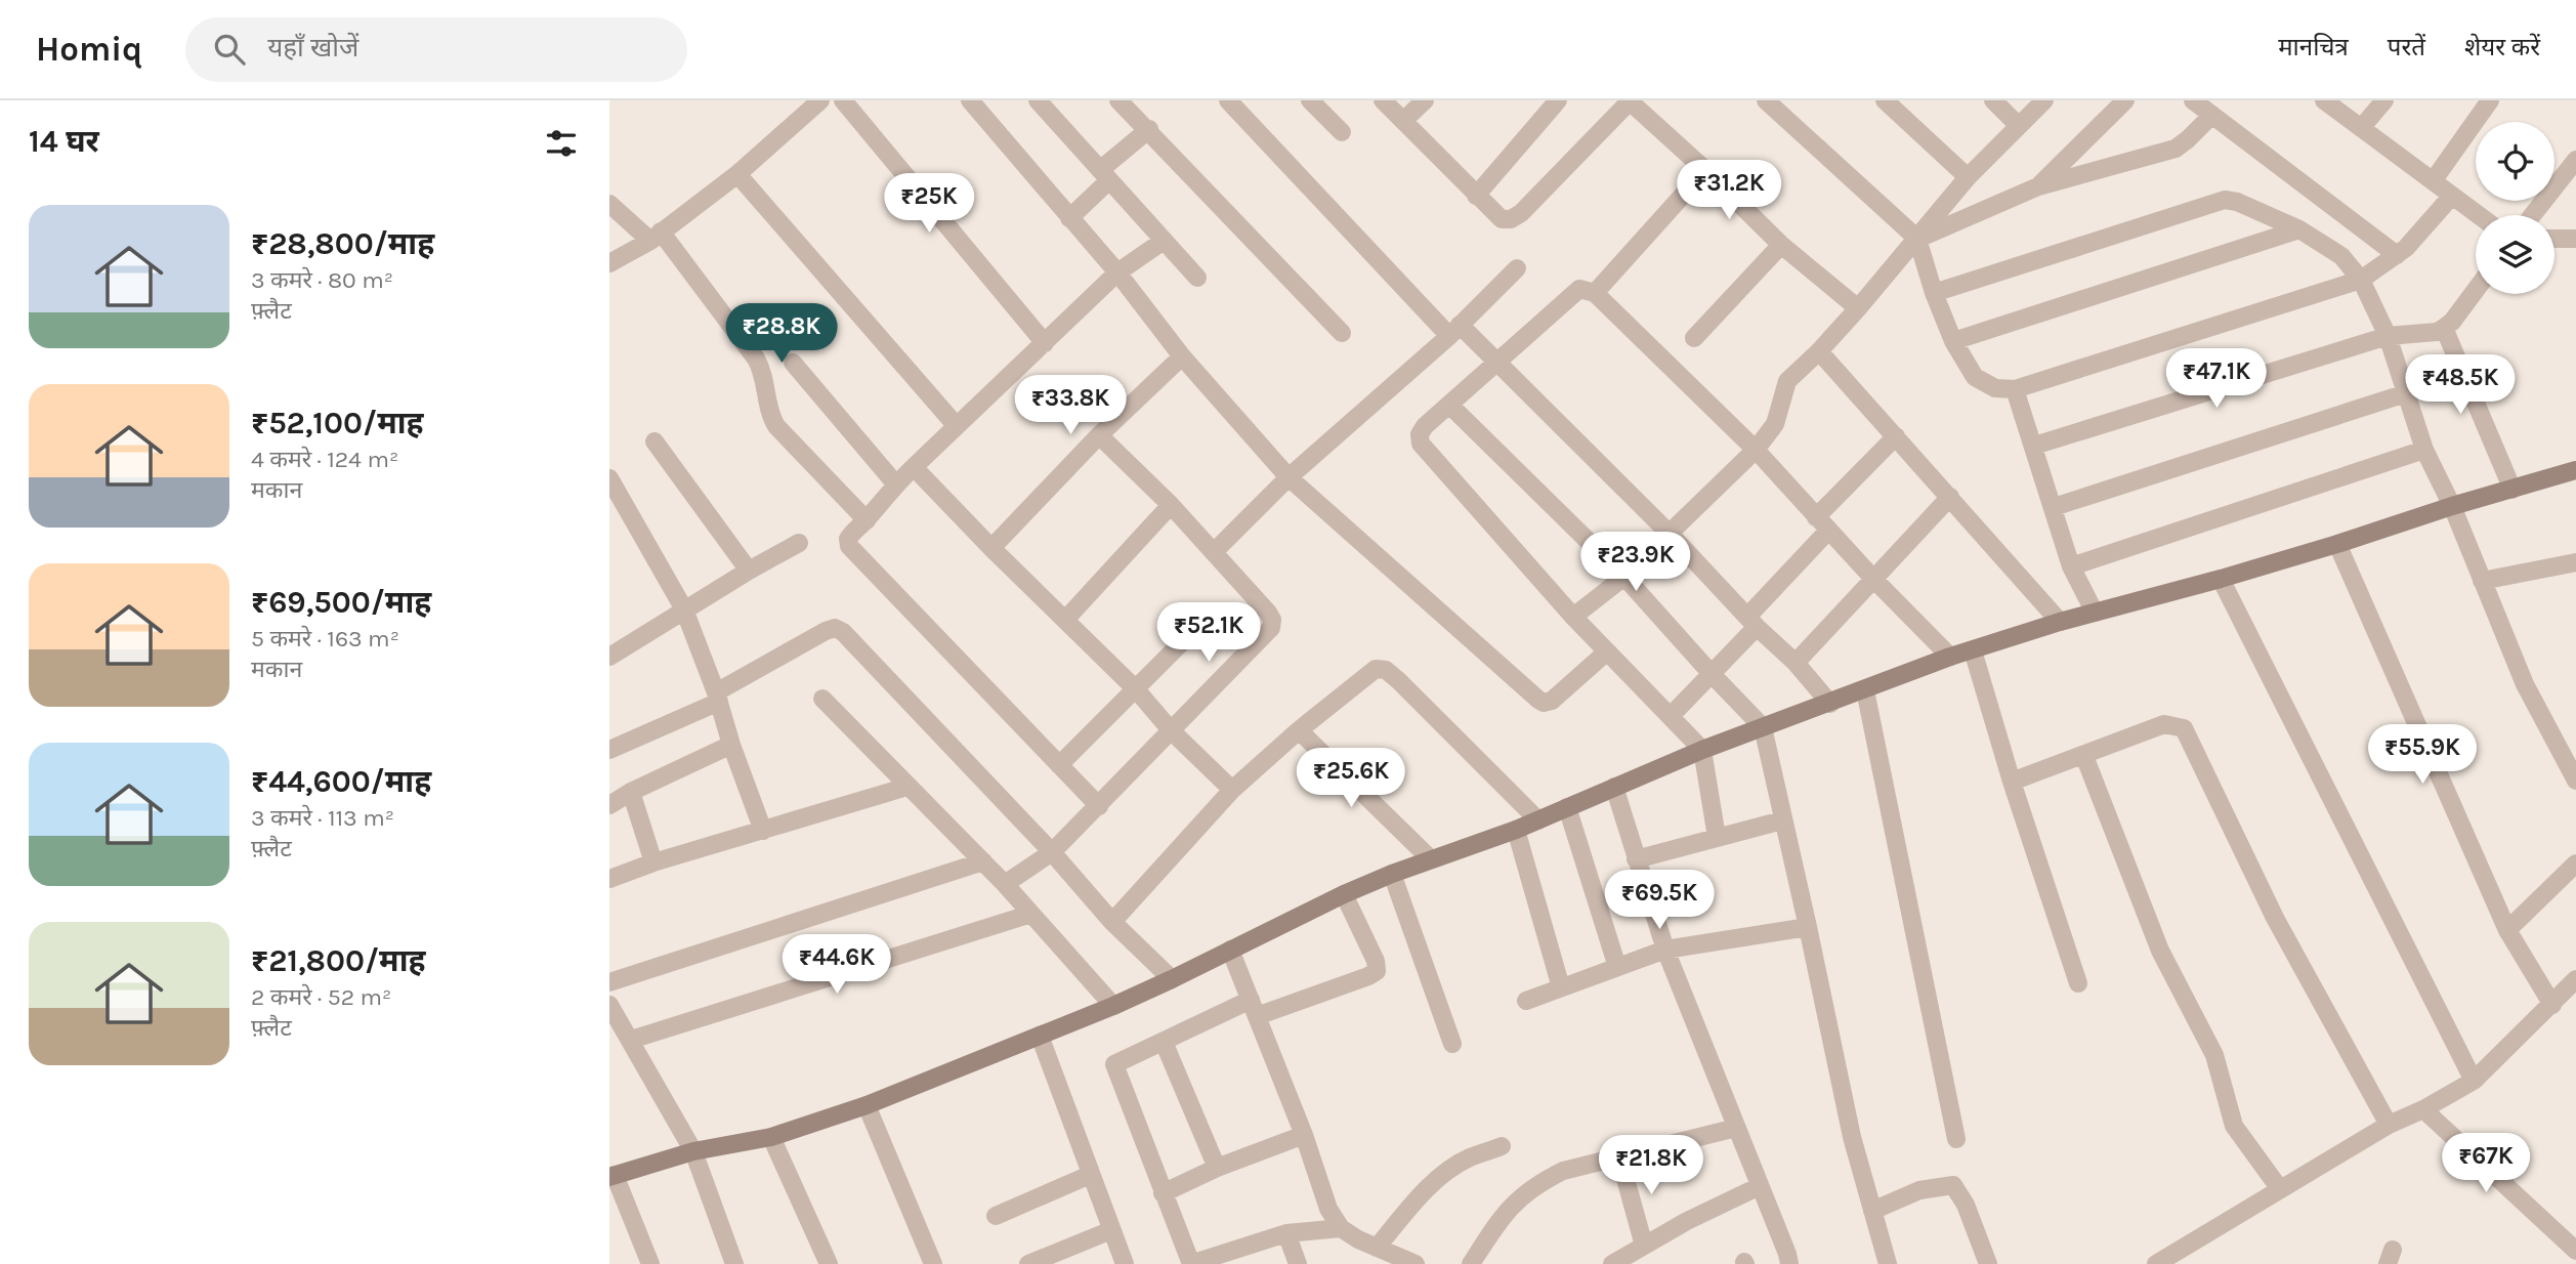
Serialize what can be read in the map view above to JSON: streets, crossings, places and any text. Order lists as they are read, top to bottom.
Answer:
{
  "page": {
    "header": "Homiq",
    "search": "यहाँ खोजें",
    "nav": ["मानचित्र", "परतें", "शेयर करें"],
    "heading": "14 घर",
    "price": [
      "₹31.2K",
      "₹25K",
      "₹28.8K",
      "₹47.1K",
      "₹48.5K",
      "₹33.8K",
      "₹23.9K",
      "₹52.1K",
      "₹55.9K",
      "₹25.6K",
      "₹69.5K",
      "₹44.6K",
      "₹67K",
      "₹21.8K"
    ],
    "list": [
      {
        "name": "₹28,800/माह",
        "note": "3 कमरे · 80 m² · फ़्लैट"
      },
      {
        "name": "₹52,100/माह",
        "note": "4 कमरे · 124 m² · मकान"
      },
      {
        "name": "₹69,500/माह",
        "note": "5 कमरे · 163 m² · मकान"
      },
      {
        "name": "₹44,600/माह",
        "note": "3 कमरे · 113 m² · फ़्लैट"
      },
      {
        "name": "₹21,800/माह",
        "note": "2 कमरे · 52 m² · फ़्लैट"
      }
    ]
  }
}
